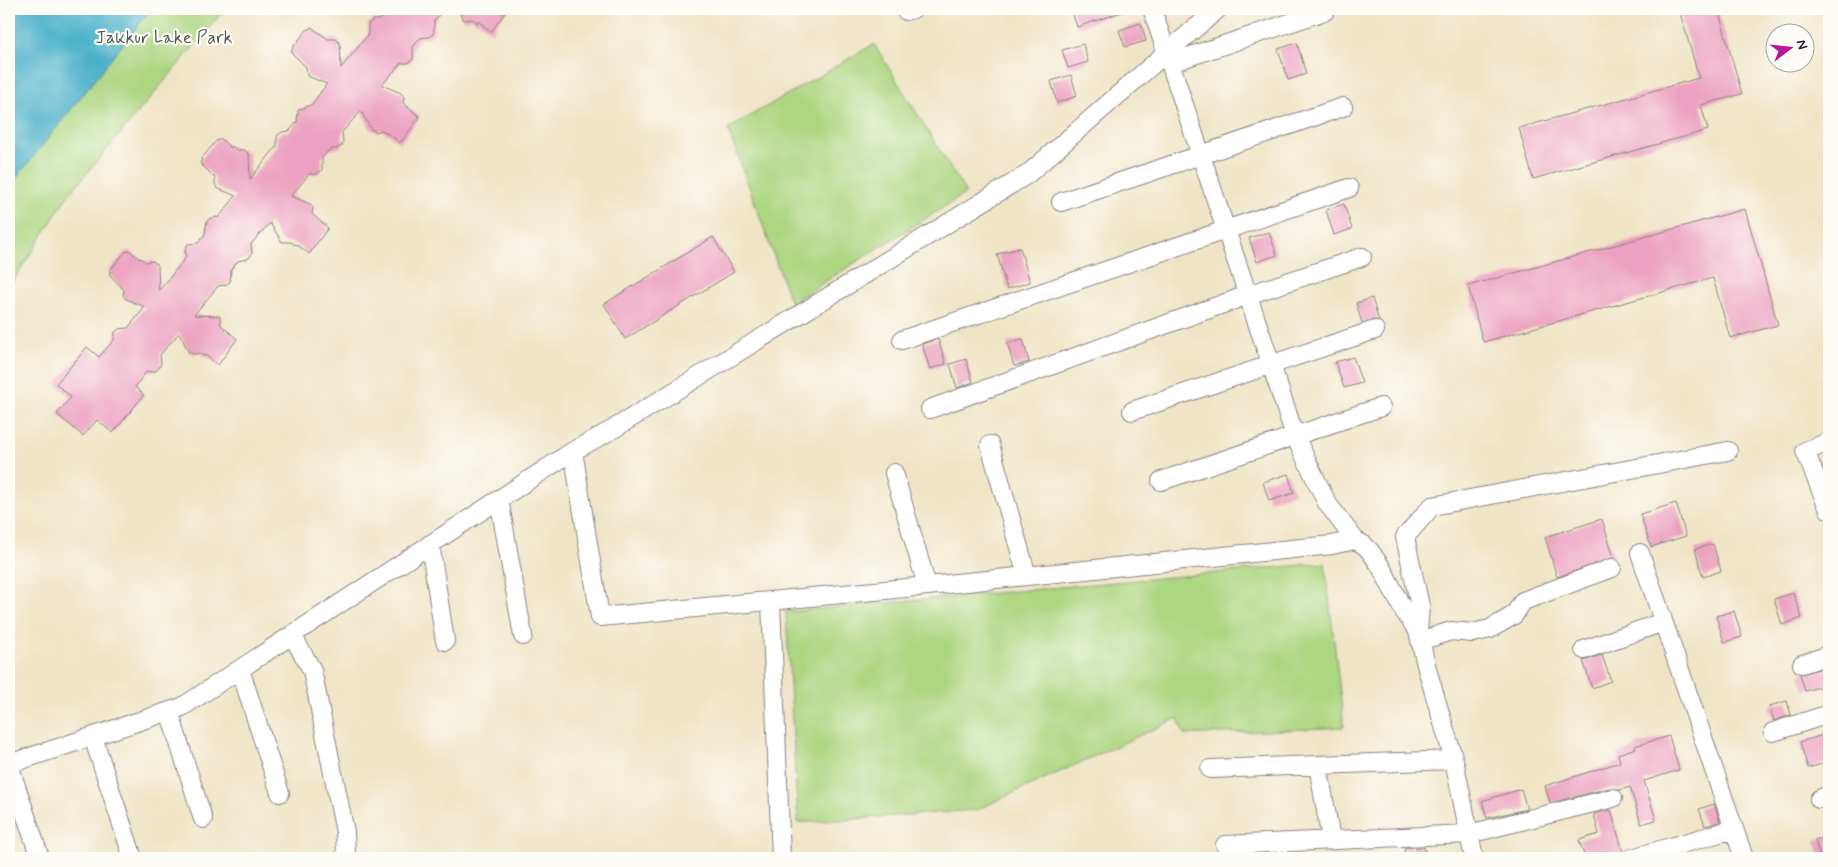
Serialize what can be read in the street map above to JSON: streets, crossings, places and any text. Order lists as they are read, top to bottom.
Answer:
{
  "parks": ["Jakkur Lake Park"],
  "north": "right"
}
